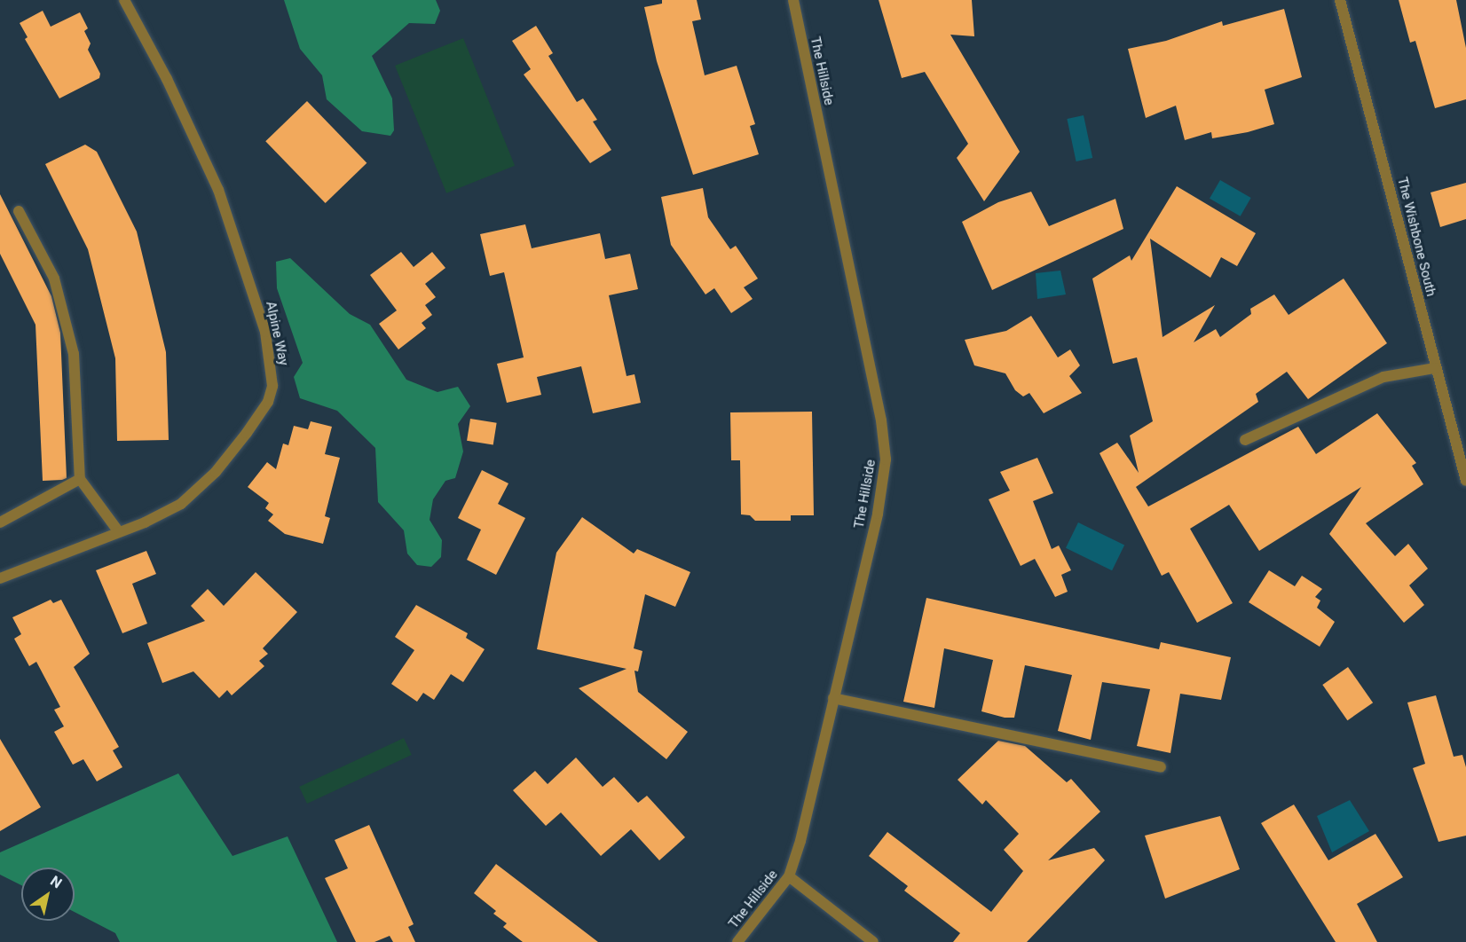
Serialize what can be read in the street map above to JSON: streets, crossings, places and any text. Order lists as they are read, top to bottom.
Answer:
{
  "streets": {
    "street": ["The Hillside", "The Wishbone South", "Alpine Way"]
  },
  "north": "top right"
}
